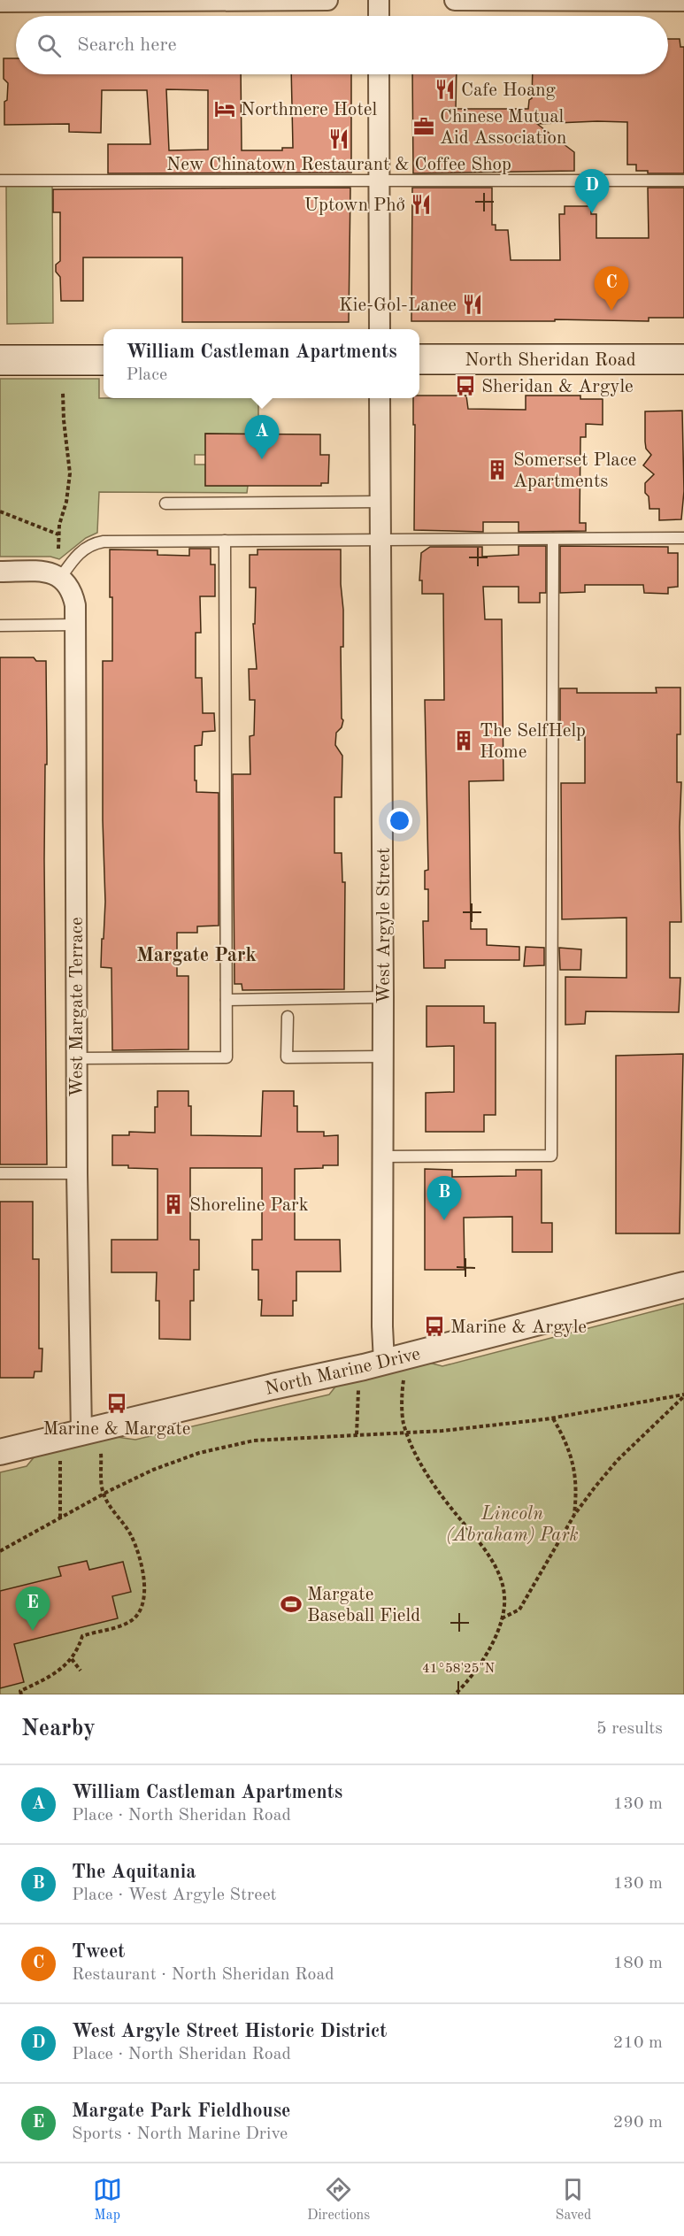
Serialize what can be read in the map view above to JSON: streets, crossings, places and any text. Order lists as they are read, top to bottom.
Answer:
{
  "streets": {
    "main road": ["North Sheridan Road"],
    "street": ["West Argyle Street", "West Margate Terrace", "North Marine Drive"]
  },
  "crossings": [
    ["West Argyle Street", "North Marine Drive"],
    ["West Margate Terrace", "North Marine Drive"]
  ],
  "districts": ["Margate Park"],
  "parks": ["Lincoln (Abraham) Park"],
  "places": {
    "restaurant": [
      "Cafe Hoang",
      "New Chinatown Restaurant & Coffee Shop",
      "Uptown Phở",
      "Kie-Gol-Lanee"
    ],
    "hotel": ["Northmere Hotel"],
    "office": ["Chinese Mutual Aid Association"],
    "bus stop": ["Sheridan & Argyle", "Marine & Argyle", "Marine & Margate"],
    "building": ["Somerset Place Apartments", "The SelfHelp Home", "Shoreline Park"],
    "sports": ["Margate Baseball Field"]
  },
  "page": {
    "search": "Search here",
    "pins": [
      "D",
      "C",
      "A",
      "B",
      "E"
    ],
    "popup": ["William Castleman Apartments", "Place"],
    "heading": ["Nearby", "5 results"],
    "list": [
      {
        "mark": "A",
        "name": "William Castleman Apartments",
        "note": "Place · North Sheridan Road",
        "value": "130 m"
      },
      {
        "mark": "B",
        "name": "The Aquitania",
        "note": "Place · West Argyle Street",
        "value": "130 m"
      },
      {
        "mark": "C",
        "name": "Tweet",
        "note": "Restaurant · North Sheridan Road",
        "value": "180 m"
      },
      {
        "mark": "D",
        "name": "West Argyle Street Historic District",
        "note": "Place · North Sheridan Road",
        "value": "210 m"
      },
      {
        "mark": "E",
        "name": "Margate Park Fieldhouse",
        "note": "Sports · North Marine Drive",
        "value": "290 m"
      }
    ],
    "nav": ["Map", "Directions", "Saved"]
  },
  "coordinates": ["41°58'25\"N"]
}
